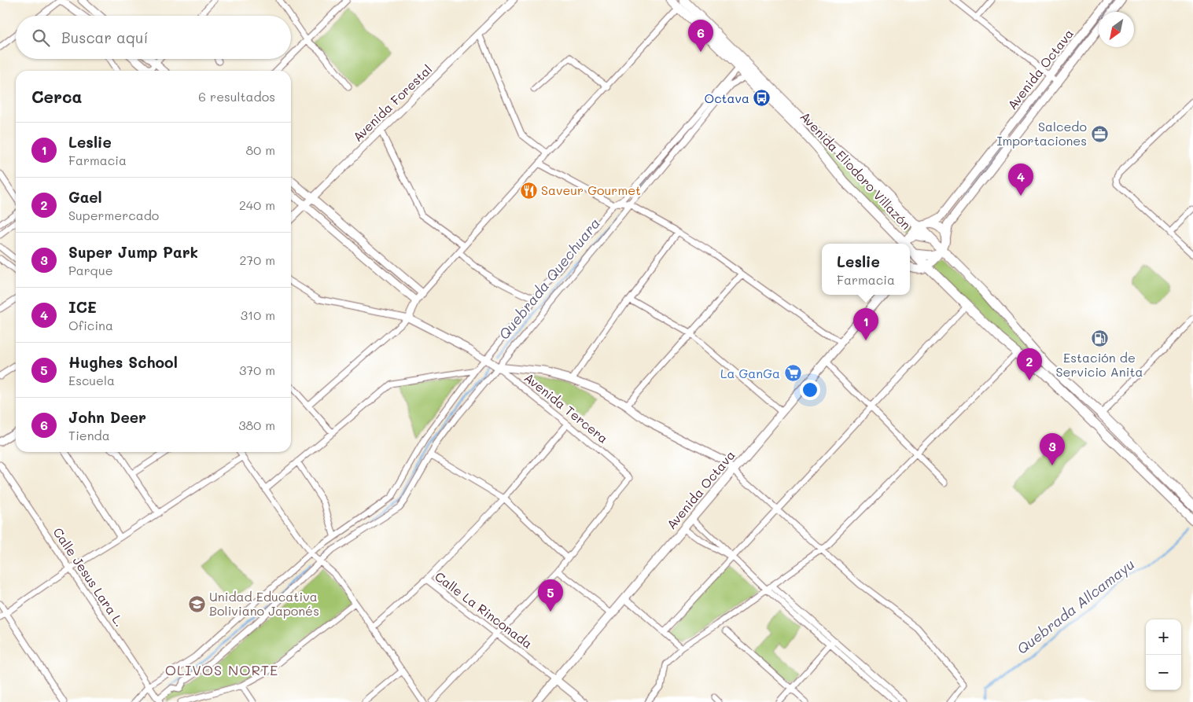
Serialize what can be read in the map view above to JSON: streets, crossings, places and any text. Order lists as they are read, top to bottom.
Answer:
{
  "streets": {
    "highway": ["Avenida Eliodoro Villazón"],
    "main road": ["Avenida Octava"],
    "street": [
      "Avenida Forestal",
      "Avenida Tercera",
      "Calle Jesus Lara L.",
      "Calle La Rinconada"
    ]
  },
  "crossings": [
    ["Avenida Octava", "Avenida Eliodoro Villazón"],
    ["Avenida Octava", "Calle La Rinconada"]
  ],
  "districts": ["OLIVOS NORTE"],
  "water": ["Quebrada Quechuara", "Quebrada Allcamayu"],
  "places": {
    "bus stop": ["Octava"],
    "office": ["Salcedo Importaciones"],
    "restaurant": ["Saveur Gourmet"],
    "fuel station": ["Estación de Servicio Anita"],
    "supermarket": ["La GanGa"],
    "school or university": ["Unidad Educativa Boliviano Japonés"]
  },
  "north": "bottom left",
  "page": {
    "search": "Buscar aquí",
    "pins": [
      "6",
      "4",
      "1",
      "2",
      "3",
      "5"
    ],
    "heading": ["Cerca", "6 resultados"],
    "list": [
      {
        "mark": "1",
        "name": "Leslie",
        "note": "Farmacia",
        "value": "80 m"
      },
      {
        "mark": "2",
        "name": "Gael",
        "note": "Supermercado",
        "value": "240 m"
      },
      {
        "mark": "3",
        "name": "Super Jump Park",
        "note": "Parque",
        "value": "270 m"
      },
      {
        "mark": "4",
        "name": "ICE",
        "note": "Oficina",
        "value": "310 m"
      },
      {
        "mark": "5",
        "name": "Hughes School",
        "note": "Escuela",
        "value": "370 m"
      },
      {
        "mark": "6",
        "name": "John Deer",
        "note": "Tienda",
        "value": "380 m"
      }
    ],
    "popup": ["Leslie", "Farmacia"],
    "map_buttons": ["+", "−"]
  }
}
